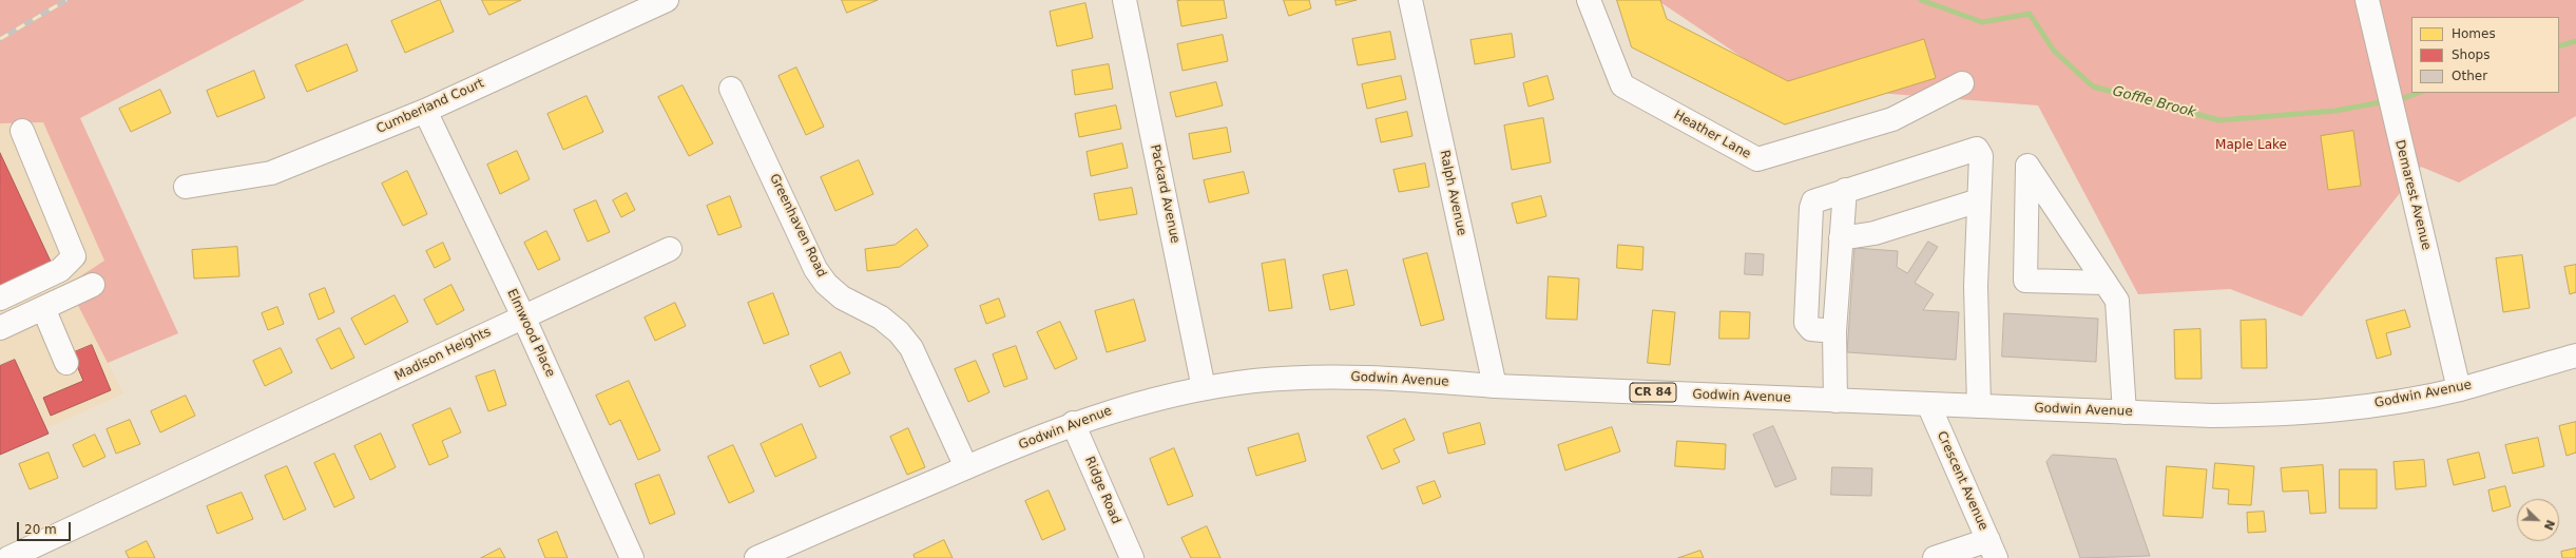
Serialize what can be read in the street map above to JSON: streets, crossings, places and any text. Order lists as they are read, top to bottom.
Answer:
{
  "streets": {
    "street": [
      "Cumberland Court",
      "Heather Lane",
      "Ralph Avenue",
      "Packard Avenue",
      "Demarest Avenue",
      "Greenhaven Road",
      "Elmwood Place",
      "Madison Heights",
      "Godwin Avenue",
      "CR 84",
      "Crescent Avenue",
      "Ridge Road"
    ]
  },
  "crossings": [
    ["Cumberland Court", "Elmwood Place"],
    ["Ralph Avenue", "Godwin Avenue"],
    ["Packard Avenue", "Godwin Avenue"],
    ["Demarest Avenue", "Godwin Avenue"],
    ["Greenhaven Road", "Godwin Avenue"],
    ["Elmwood Place", "Madison Heights"],
    ["Godwin Avenue", "Crescent Avenue"],
    ["Godwin Avenue", "Ridge Road"]
  ],
  "water": ["Goffle Brook"],
  "parks": ["Maple Lake"],
  "legend": ["Homes", "Shops", "Other"],
  "scale_bar": "20 m",
  "north": "bottom right"
}
